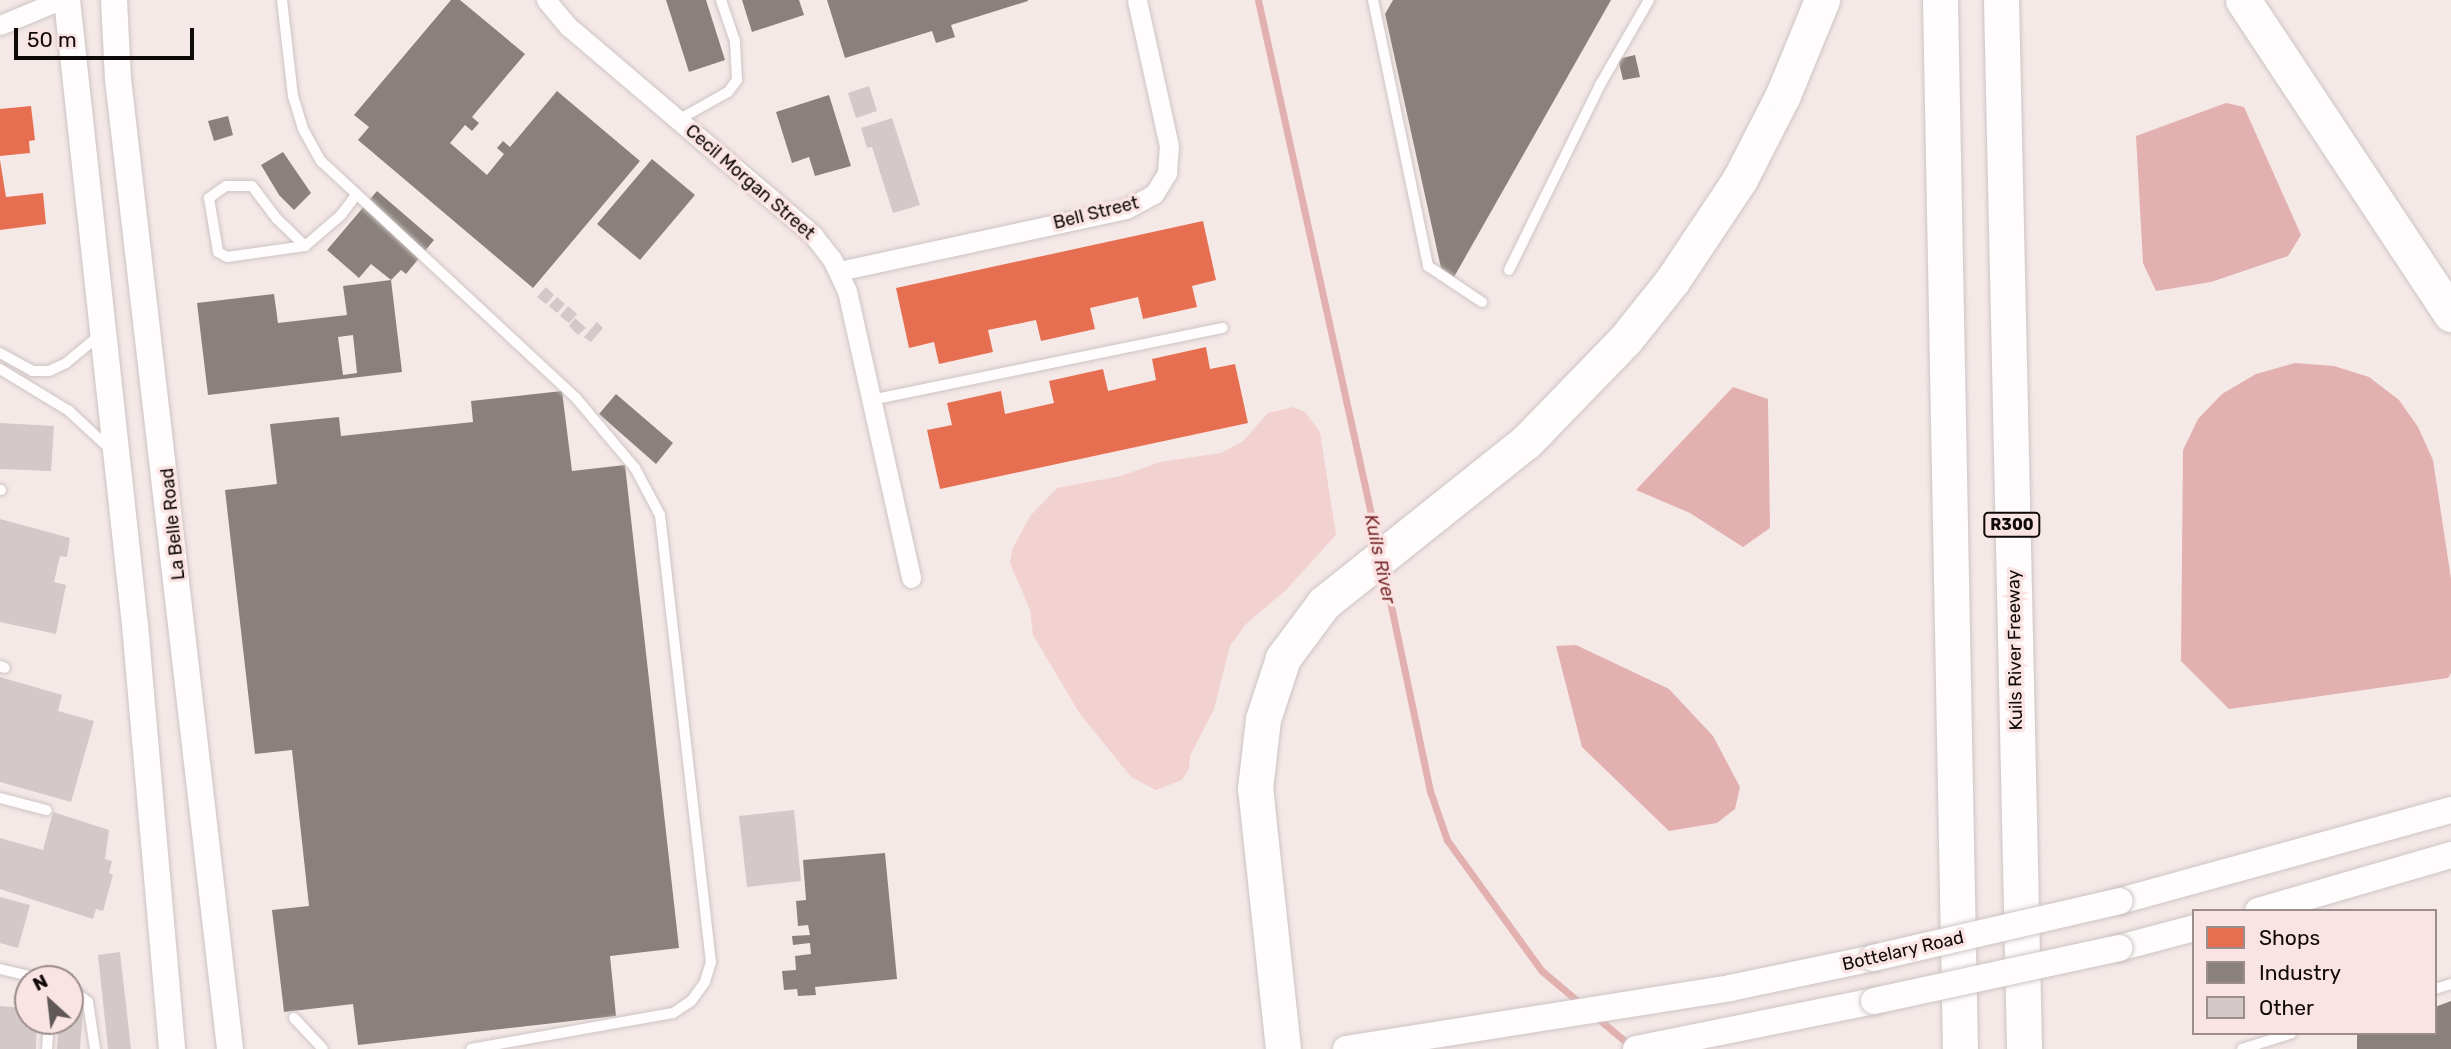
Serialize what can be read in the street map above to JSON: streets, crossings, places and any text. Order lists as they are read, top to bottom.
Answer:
{
  "streets": {
    "highway": ["R300", "Kuils River Freeway"],
    "main road": ["La Belle Road", "Bottelary Road"],
    "street": ["Cecil Morgan Street", "Bell Street"]
  },
  "crossings": [
    ["Cecil Morgan Street", "Bell Street"]
  ],
  "water": ["Kuils River"],
  "legend": ["Shops", "Industry", "Other"],
  "scale_bar": "50 m",
  "north": "top left"
}
